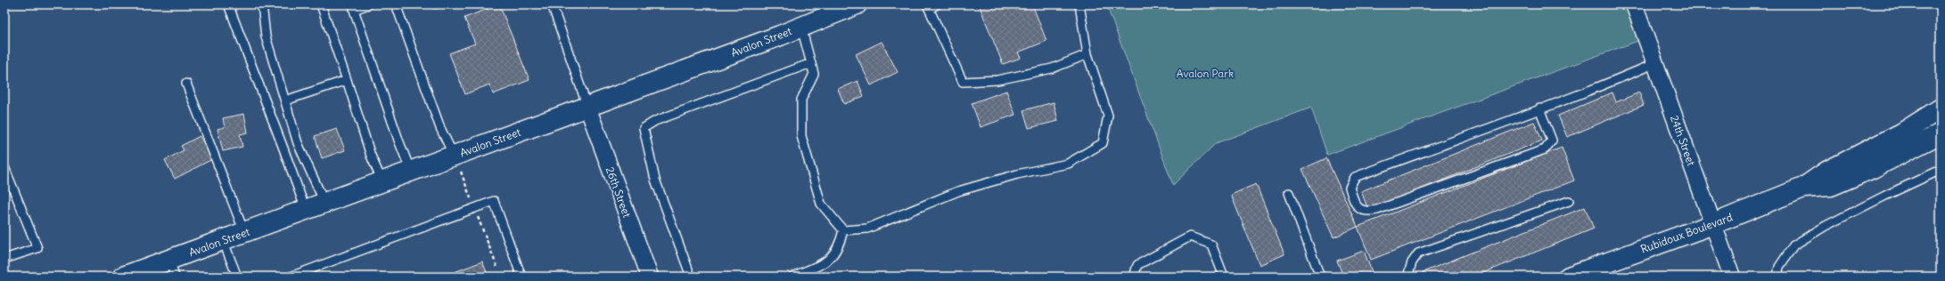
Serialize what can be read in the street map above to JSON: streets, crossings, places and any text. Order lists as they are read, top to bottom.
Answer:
{
  "streets": {
    "street": [
      "Avalon Street",
      "24th Street",
      "26th Street",
      "Rubidoux Boulevard"
    ]
  },
  "crossings": [
    ["Avalon Street", "26th Street"],
    ["24th Street", "Rubidoux Boulevard"]
  ],
  "parks": ["Avalon Park"]
}
